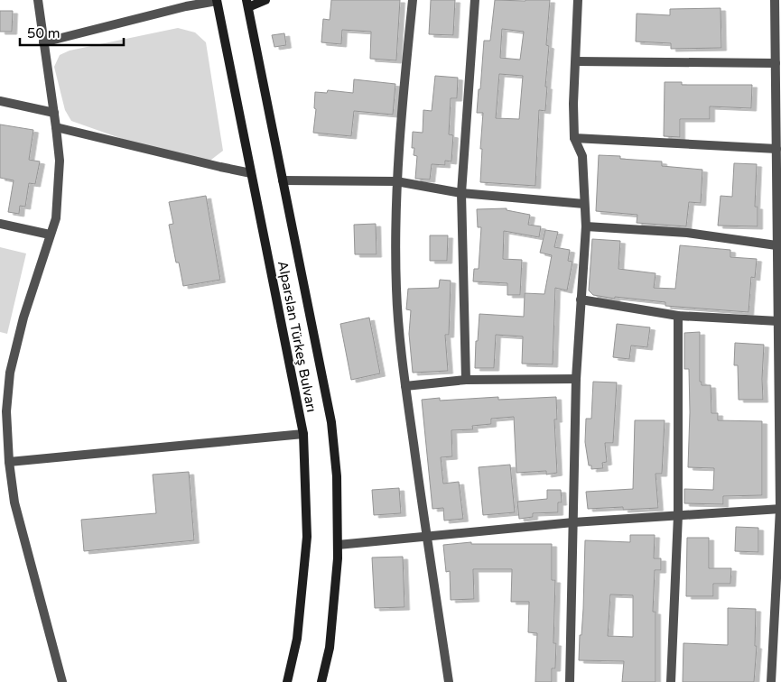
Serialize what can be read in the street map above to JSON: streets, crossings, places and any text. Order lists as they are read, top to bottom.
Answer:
{
  "streets": {
    "main road": ["Alparslan Türkeş Bulvarı"]
  },
  "scale_bar": "50 m"
}
